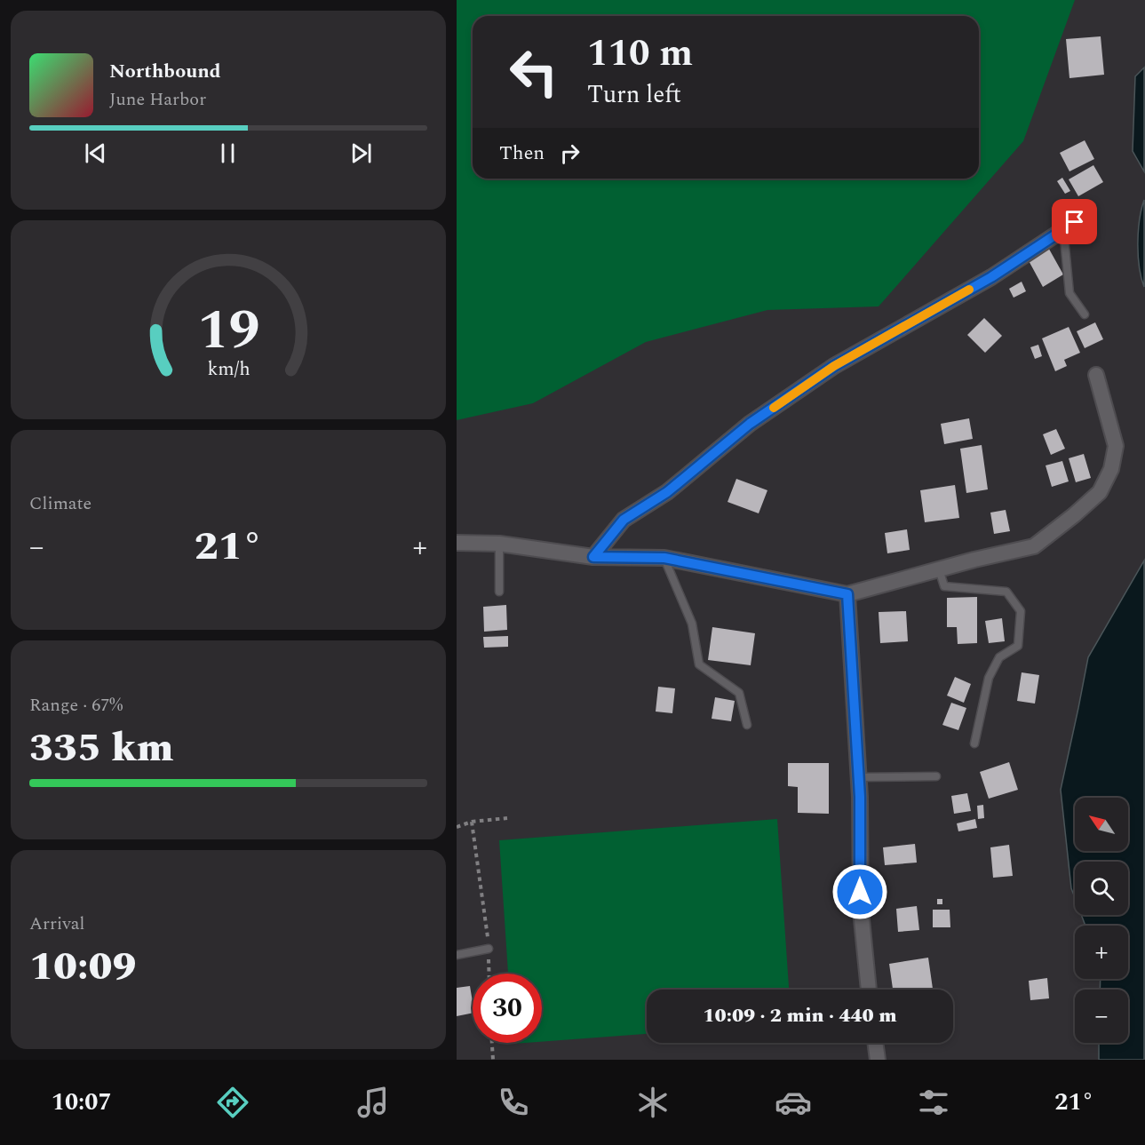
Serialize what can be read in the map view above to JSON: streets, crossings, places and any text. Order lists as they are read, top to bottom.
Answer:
{
  "north": "top left",
  "page": {
    "turn": ["110 m", "Turn left"],
    "song": ["Northbound", "June Harbor"],
    "then": "Then",
    "tile": [
      "Climate",
      ["Range · 67%", "335 km"],
      ["Arrival", "10:09"]
    ],
    "heat": ["−", "21°", "+"],
    "map_buttons": ["+", "−"],
    "limit": "30",
    "trip": "10:09 · 2 min · 440 m",
    "tabs": ["10:07", "21°"],
    "gauge": ["19", "km/h"]
  }
}
